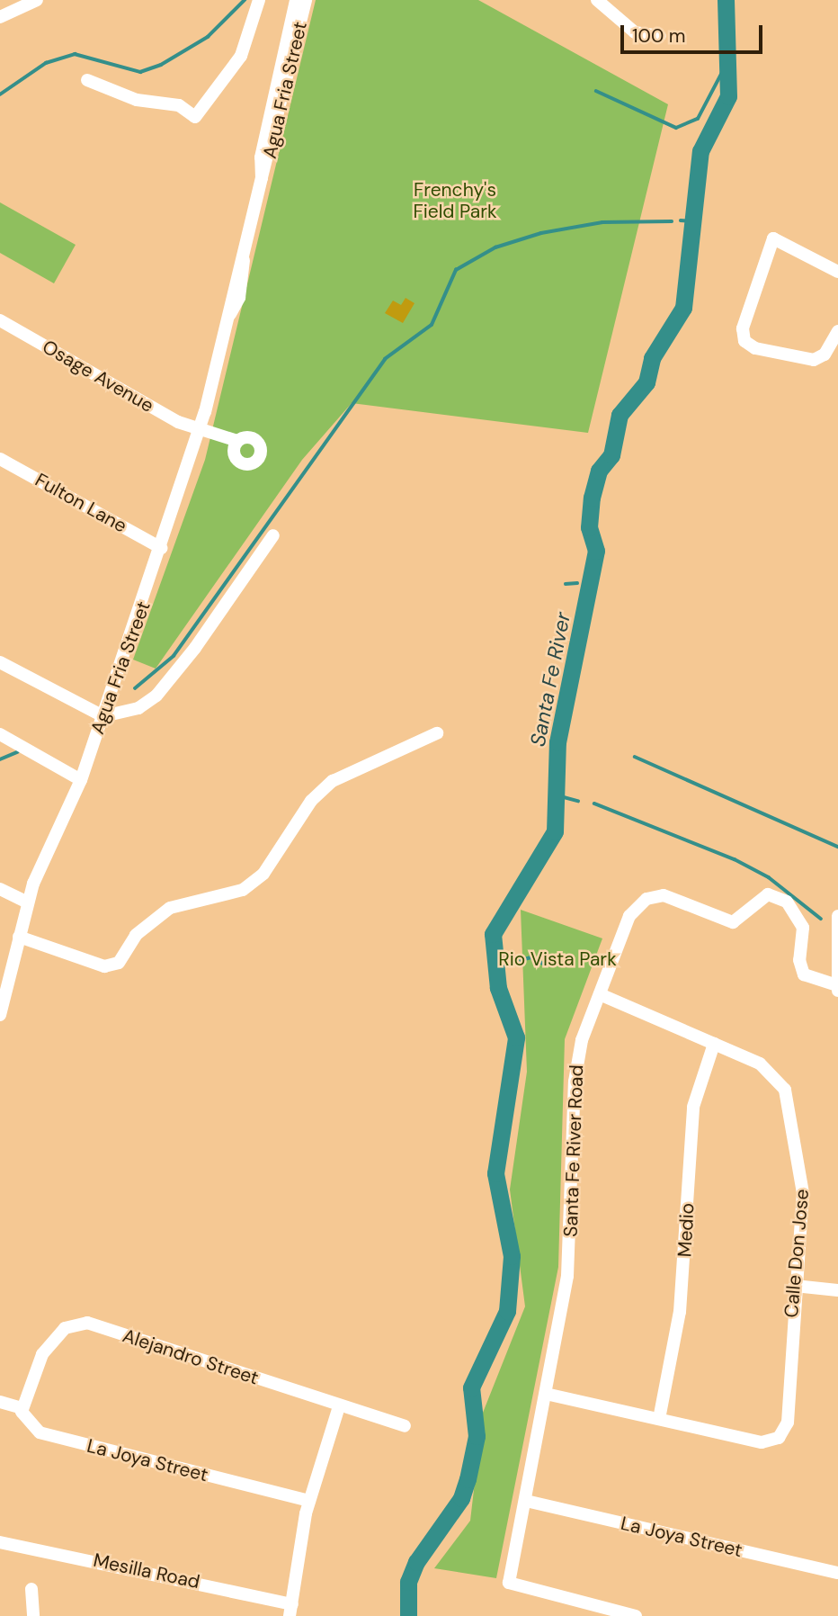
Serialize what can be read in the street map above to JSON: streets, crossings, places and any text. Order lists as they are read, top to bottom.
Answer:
{
  "streets": {
    "street": [
      "Agua Fria Street",
      "Osage Avenue",
      "Fulton Lane",
      "Santa Fe River Road",
      "Medio",
      "Calle Don Jose",
      "Alejandro Street",
      "La Joya Street",
      "Mesilla Road"
    ]
  },
  "crossings": [
    ["Agua Fria Street", "Osage Avenue"],
    ["Agua Fria Street", "Fulton Lane"],
    ["Santa Fe River Road", "Calle Don Jose"],
    ["Santa Fe River Road", "La Joya Street"],
    ["Medio", "Calle Don Jose"],
    ["Alejandro Street", "La Joya Street"]
  ],
  "water": ["Santa Fe River"],
  "parks": ["Frenchy's Field Park", "Rio Vista Park"],
  "scale_bar": "100 m"
}
